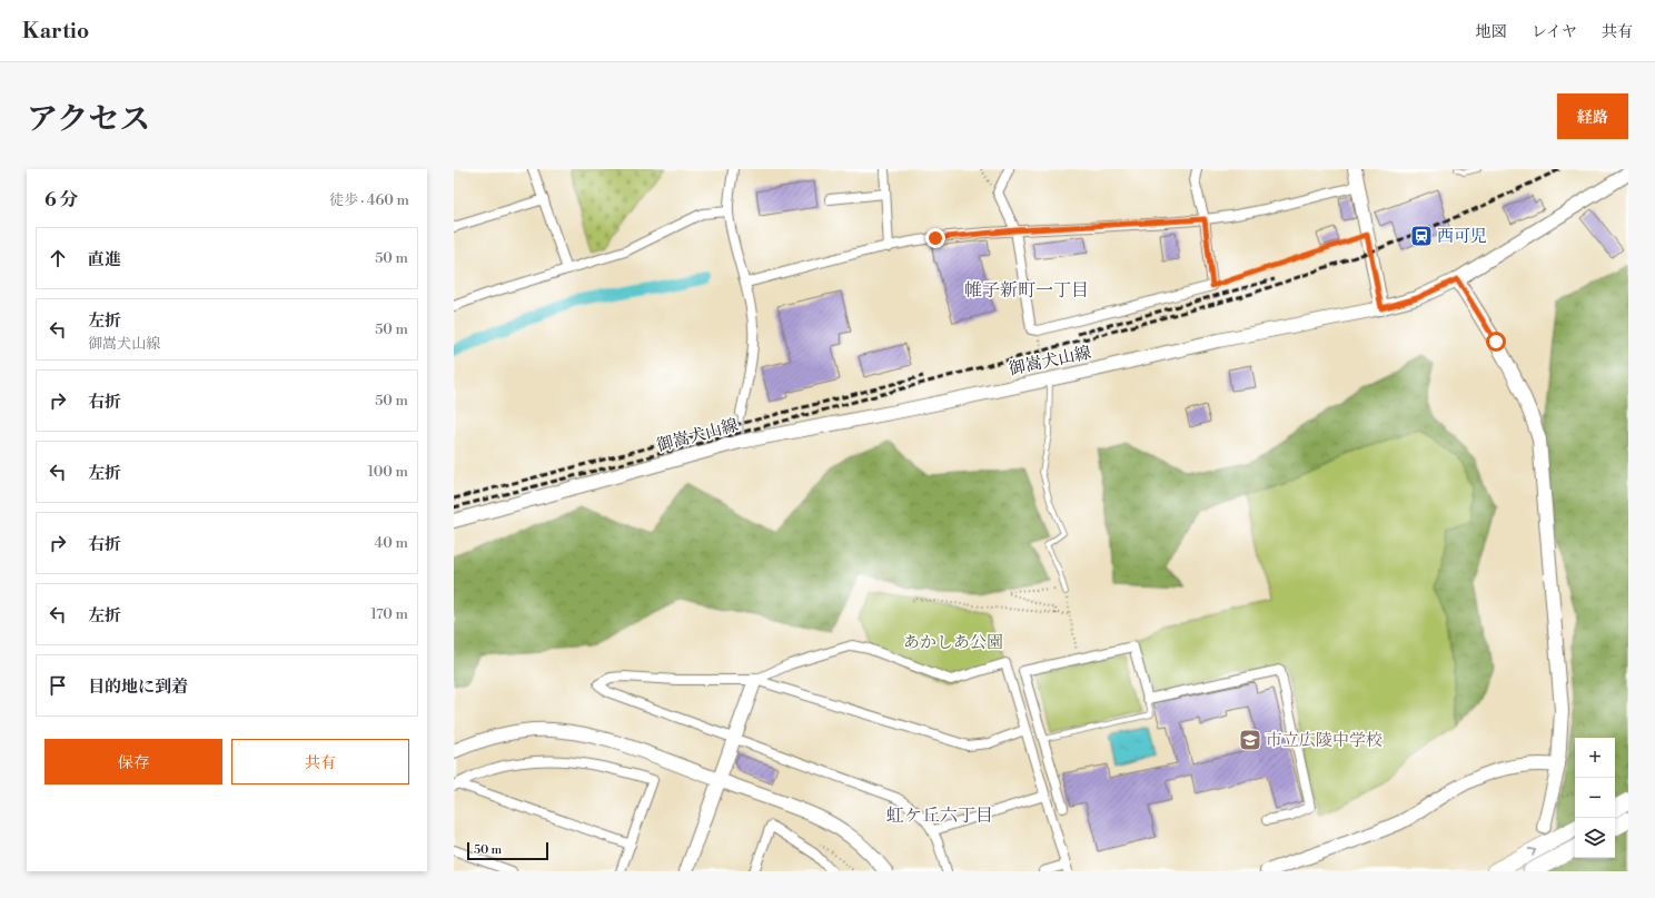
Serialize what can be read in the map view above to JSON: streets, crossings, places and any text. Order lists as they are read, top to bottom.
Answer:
{
  "streets": {
    "street": ["御嵩犬山線"]
  },
  "districts": ["帷子新町一丁目", "虹ケ丘六丁目"],
  "parks": ["あかしあ公園"],
  "places": {
    "station": ["西可児"],
    "school or university": ["市立広陵中学校"]
  },
  "scale_bar": "50 m",
  "page": {
    "header": "Kartio",
    "nav": ["地図", "レイヤ", "共有"],
    "title": "アクセス",
    "buttons": [
      "経路",
      ["保存", "共有"]
    ],
    "heading": ["6 分", "徒歩 · 460 m"],
    "list": [
      ["直進", "50 m"],
      ["左折", "御嵩犬山線", "50 m"],
      ["右折", "50 m"],
      ["左折", "100 m"],
      ["右折", "40 m"],
      ["左折", "170 m"],
      "目的地に到着"
    ],
    "map_buttons": ["+", "−"],
    "scale": "50 m"
  }
}
